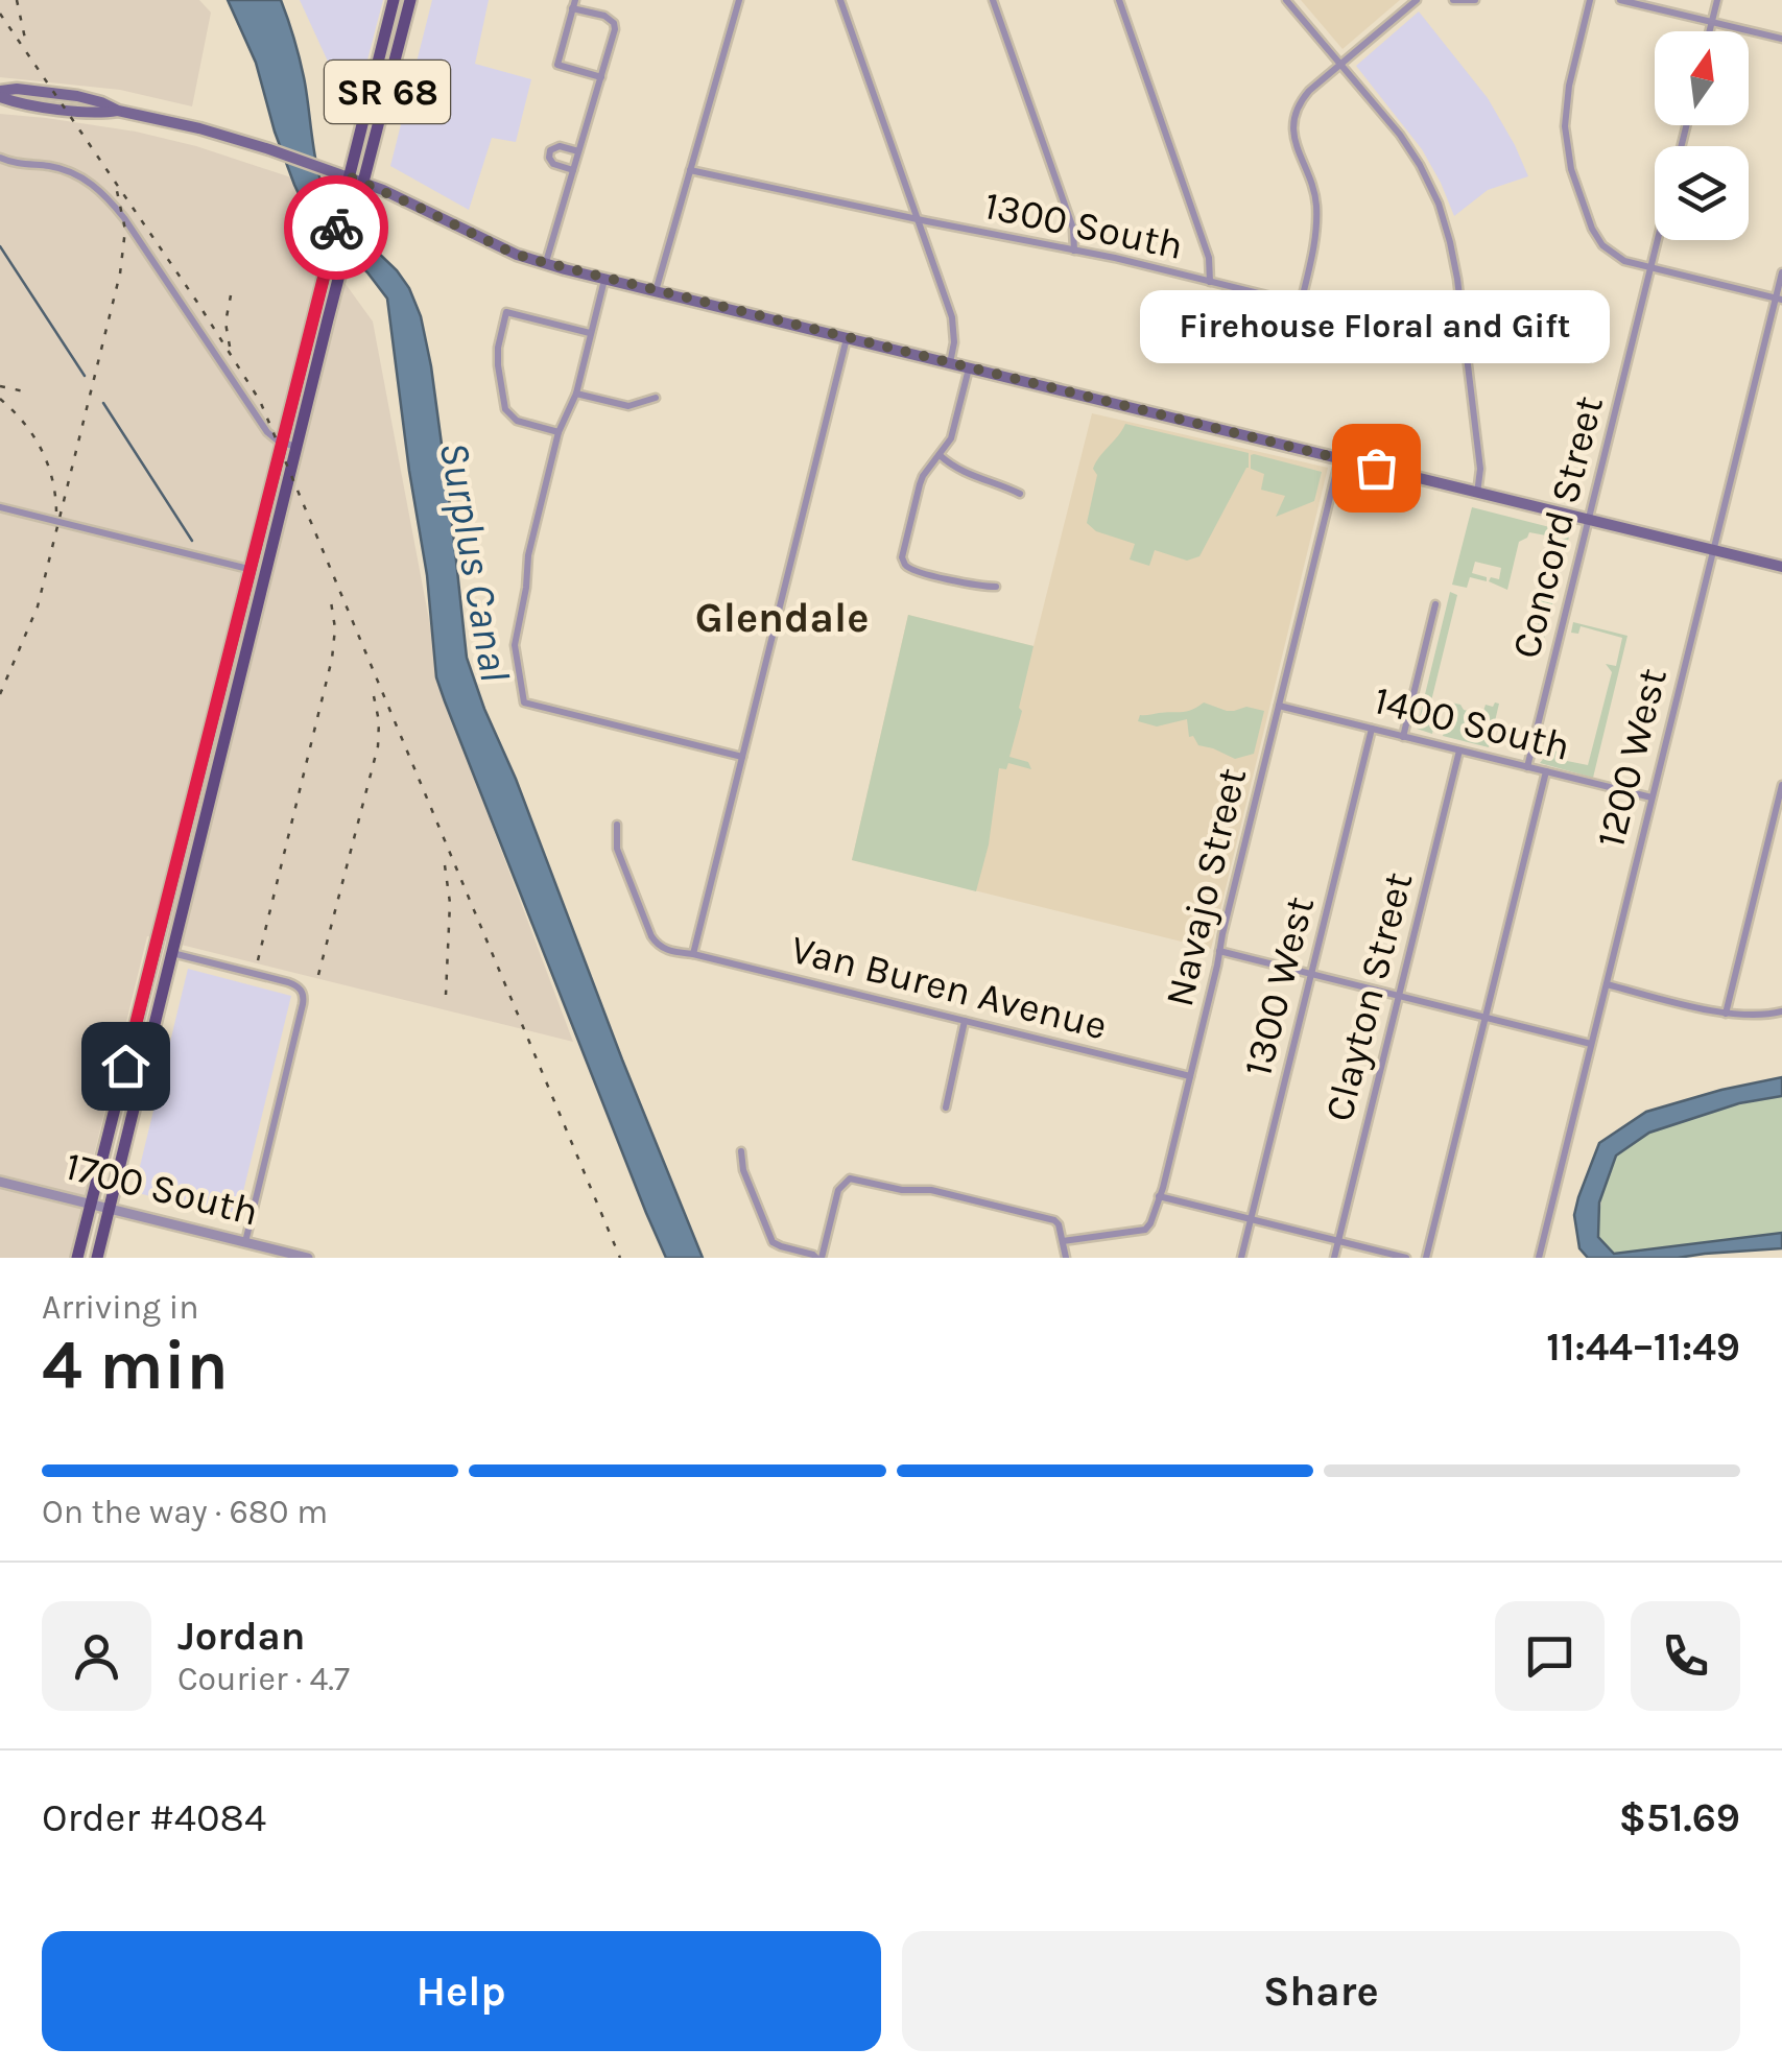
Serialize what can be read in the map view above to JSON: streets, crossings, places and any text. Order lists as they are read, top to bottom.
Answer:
{
  "streets": {
    "main road": ["SR 68"],
    "street": [
      "1300 South",
      "Concord Street",
      "1400 South",
      "1200 West",
      "Navajo Street",
      "1300 West",
      "Van Buren Avenue",
      "Clayton Street",
      "1700 South"
    ]
  },
  "crossings": [
    ["SR 68", "1700 South"],
    ["Concord Street", "1400 South"],
    ["1400 South", "1200 West"],
    ["1400 South", "Navajo Street"],
    ["1400 South", "1300 West"],
    ["1400 South", "Clayton Street"],
    ["Navajo Street", "Van Buren Avenue"]
  ],
  "districts": ["Glendale"],
  "water": ["Surplus Canal"],
  "places": ["Firehouse Floral and Gift"],
  "north": "top",
  "page": {
    "bubble": "Firehouse Floral and Gift",
    "heading": ["4 min", "Arriving in", "11:44–11:49"],
    "panel": [
      "Jordan",
      "Courier · 4.7",
      "Order #4084",
      "$51.69"
    ],
    "bar": "On the way · 680 m",
    "buttons": ["Help", "Share"]
  }
}
